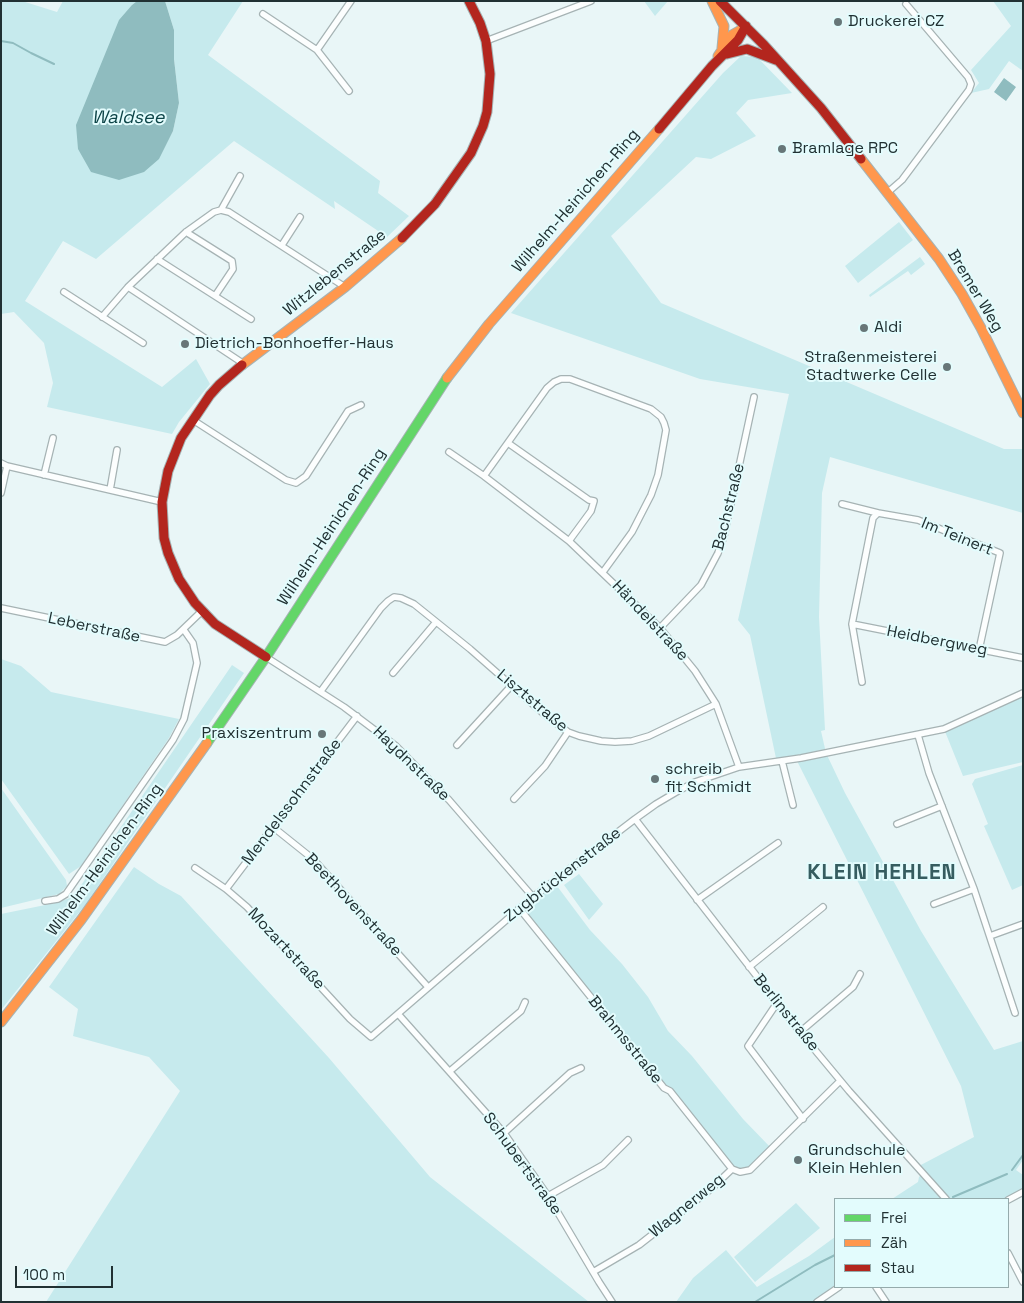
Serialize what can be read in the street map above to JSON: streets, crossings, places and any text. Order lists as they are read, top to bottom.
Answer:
{
  "streets": {
    "main road": ["Wilhelm-Heinichen-Ring", "Witzlebenstraße", "Bremer Weg"],
    "street": [
      "Bachstraße",
      "Im Teinert",
      "Händelstraße",
      "Leberstraße",
      "Heidbergweg",
      "Lisztstraße",
      "Haydnstraße",
      "Mendelssohnstraße",
      "Zugbrückenstraße",
      "Beethovenstraße",
      "Mozartstraße",
      "Berlinstraße",
      "Brahmsstraße",
      "Schubertstraße",
      "Wagnerweg"
    ]
  },
  "crossings": [
    ["Wilhelm-Heinichen-Ring", "Witzlebenstraße"],
    ["Wilhelm-Heinichen-Ring", "Bremer Weg"],
    ["Wilhelm-Heinichen-Ring", "Haydnstraße"],
    ["Witzlebenstraße", "Leberstraße"],
    ["Witzlebenstraße", "Haydnstraße"],
    ["Bachstraße", "Händelstraße"],
    ["Im Teinert", "Heidbergweg"],
    ["Händelstraße", "Lisztstraße"],
    ["Händelstraße", "Zugbrückenstraße"],
    ["Lisztstraße", "Haydnstraße"],
    ["Haydnstraße", "Mendelssohnstraße"],
    ["Haydnstraße", "Zugbrückenstraße"],
    ["Mendelssohnstraße", "Beethovenstraße"],
    ["Mendelssohnstraße", "Mozartstraße"],
    ["Zugbrückenstraße", "Beethovenstraße"],
    ["Zugbrückenstraße", "Mozartstraße"],
    ["Zugbrückenstraße", "Berlinstraße"],
    ["Zugbrückenstraße", "Brahmsstraße"],
    ["Zugbrückenstraße", "Schubertstraße"],
    ["Berlinstraße", "Wagnerweg"],
    ["Brahmsstraße", "Wagnerweg"],
    ["Schubertstraße", "Wagnerweg"]
  ],
  "districts": ["KLEIN HEHLEN"],
  "water": ["Waldsee"],
  "places": [
    "Druckerei CZ",
    "Bramlage RPC",
    "Aldi",
    "Dietrich-Bonhoeffer-Haus",
    "Straßenmeisterei Stadtwerke Celle",
    "Praxiszentrum",
    "schreib fit Schmidt",
    "Grundschule Klein Hehlen"
  ],
  "legend": ["Frei", "Zäh", "Stau"],
  "scale_bar": "100 m"
}
